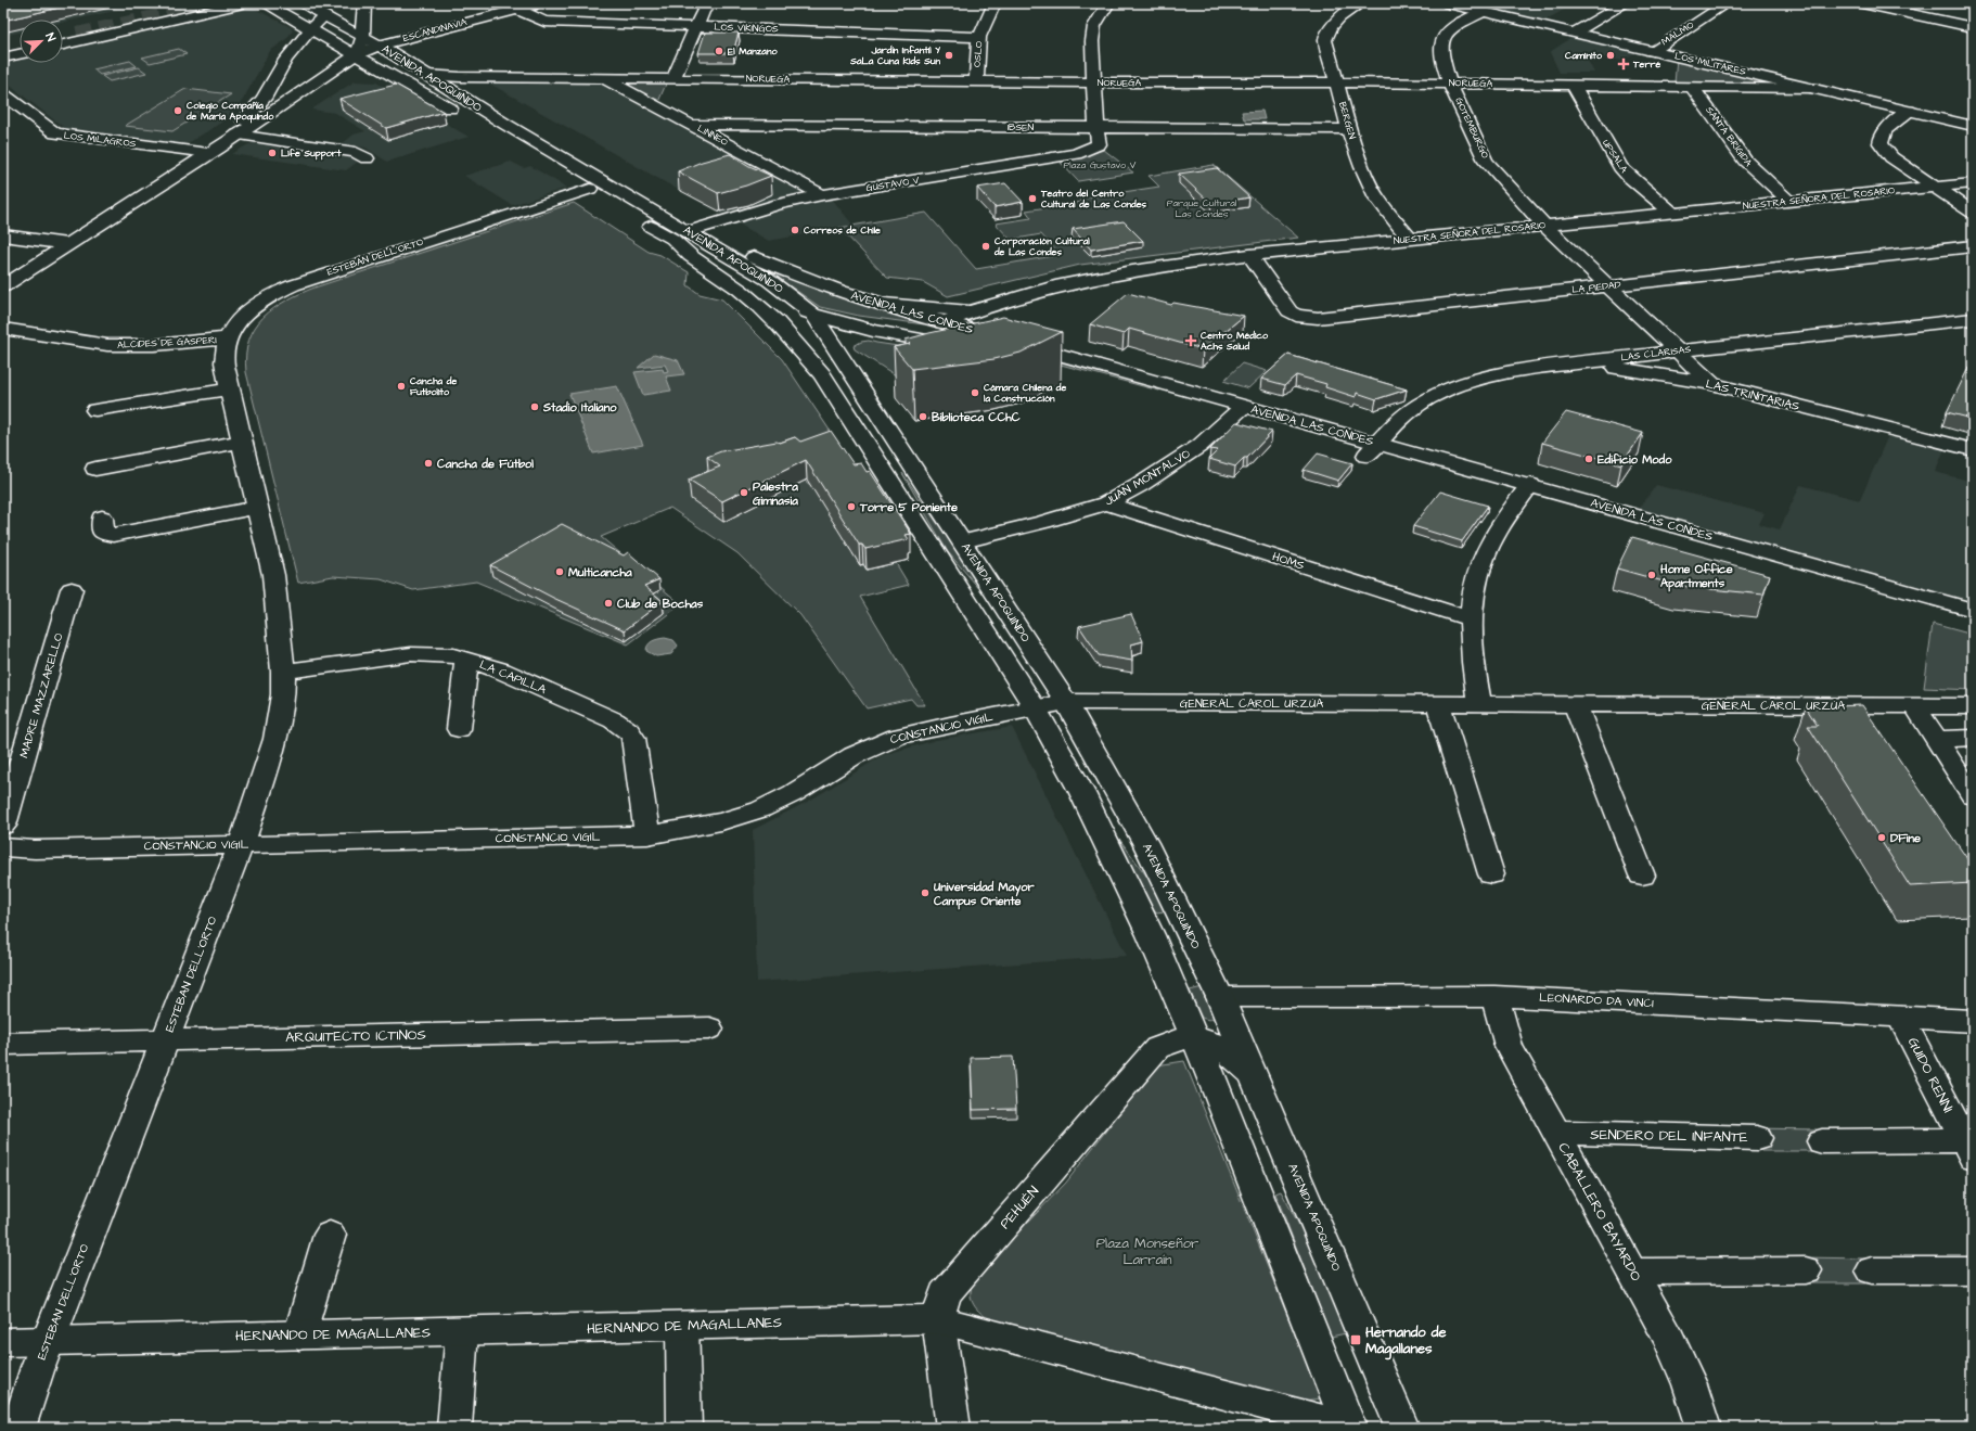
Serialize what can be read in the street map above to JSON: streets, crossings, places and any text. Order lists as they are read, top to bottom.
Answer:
{
  "streets": {
    "street": [
      "LOS VIKINGOS",
      "ESCANDINAVIA",
      "MALMO",
      "OSLO",
      "LOS MILITARES",
      "AVENIDA APOQUINDO",
      "NORUEGA",
      "BERGEN",
      "IBSEN",
      "GOTEMBURGO",
      "LINNEO",
      "SANTA BRÍGIDA",
      "LOS MILAGROS",
      "UPSALA",
      "GUSTAVO V",
      "NUESTRA SEÑORA DEL ROSARIO",
      "ESTEBAN DELL'ORTO",
      "LA PIEDAD",
      "AVENIDA LAS CONDES",
      "ALCIDES DE GASPERI",
      "LAS CLARISAS",
      "LAS TRINITARIAS",
      "JUAN MONTALVO",
      "HOMS",
      "LA CAPILLA",
      "MADRE MAZZARELLO",
      "GENERAL CAROL URZÚA",
      "CONSTANCIO VIGIL",
      "LEONARDO DA VINCI",
      "ARQUITECTO ICTINOS",
      "GUIDO RENNI",
      "SENDERO DEL INFANTE",
      "PEHUÉN",
      "CABALLERO BAYARDO",
      "HERNANDO DE MAGALLANES"
    ]
  },
  "crossings": [
    ["LOS VIKINGOS", "ESCANDINAVIA"],
    ["LOS VIKINGOS", "OSLO"],
    ["ESCANDINAVIA", "AVENIDA APOQUINDO"],
    ["ESCANDINAVIA", "LOS MILAGROS"],
    ["MALMO", "LOS MILITARES"],
    ["OSLO", "NORUEGA"],
    ["LOS MILITARES", "NORUEGA"],
    ["LOS MILITARES", "GOTEMBURGO"],
    ["AVENIDA APOQUINDO", "NORUEGA"],
    ["AVENIDA APOQUINDO", "ESTEBAN DELL'ORTO"],
    ["AVENIDA APOQUINDO", "AVENIDA LAS CONDES"],
    ["AVENIDA APOQUINDO", "JUAN MONTALVO"],
    ["AVENIDA APOQUINDO", "GENERAL CAROL URZÚA"],
    ["AVENIDA APOQUINDO", "CONSTANCIO VIGIL"],
    ["AVENIDA APOQUINDO", "LEONARDO DA VINCI"],
    ["AVENIDA APOQUINDO", "PEHUÉN"],
    ["AVENIDA APOQUINDO", "HERNANDO DE MAGALLANES"],
    ["NORUEGA", "BERGEN"],
    ["NORUEGA", "GOTEMBURGO"],
    ["NORUEGA", "LINNEO"],
    ["NORUEGA", "SANTA BRÍGIDA"],
    ["NORUEGA", "UPSALA"],
    ["BERGEN", "IBSEN"],
    ["BERGEN", "NUESTRA SEÑORA DEL ROSARIO"],
    ["IBSEN", "LINNEO"],
    ["IBSEN", "GUSTAVO V"],
    ["GOTEMBURGO", "NUESTRA SEÑORA DEL ROSARIO"],
    ["GOTEMBURGO", "LA PIEDAD"],
    ["GOTEMBURGO", "LAS CLARISAS"],
    ["GOTEMBURGO", "LAS TRINITARIAS"],
    ["LINNEO", "GUSTAVO V"],
    ["SANTA BRÍGIDA", "NUESTRA SEÑORA DEL ROSARIO"],
    ["UPSALA", "NUESTRA SEÑORA DEL ROSARIO"],
    ["GUSTAVO V", "AVENIDA LAS CONDES"],
    ["NUESTRA SEÑORA DEL ROSARIO", "LA PIEDAD"],
    ["NUESTRA SEÑORA DEL ROSARIO", "AVENIDA LAS CONDES"],
    ["ESTEBAN DELL'ORTO", "ALCIDES DE GASPERI"],
    ["ESTEBAN DELL'ORTO", "LA CAPILLA"],
    ["ESTEBAN DELL'ORTO", "CONSTANCIO VIGIL"],
    ["ESTEBAN DELL'ORTO", "ARQUITECTO ICTINOS"],
    ["ESTEBAN DELL'ORTO", "HERNANDO DE MAGALLANES"],
    ["AVENIDA LAS CONDES", "LAS CLARISAS"],
    ["AVENIDA LAS CONDES", "JUAN MONTALVO"],
    ["LAS CLARISAS", "LAS TRINITARIAS"],
    ["JUAN MONTALVO", "HOMS"],
    ["LA CAPILLA", "CONSTANCIO VIGIL"],
    ["GENERAL CAROL URZÚA", "CONSTANCIO VIGIL"],
    ["LEONARDO DA VINCI", "GUIDO RENNI"],
    ["LEONARDO DA VINCI", "CABALLERO BAYARDO"],
    ["SENDERO DEL INFANTE", "CABALLERO BAYARDO"],
    ["PEHUÉN", "HERNANDO DE MAGALLANES"]
  ],
  "parks": ["Plaza Gustavo V", "Parque Cultural Las Condes", "Plaza Monseñor Larraín"],
  "places": {
    "other": [
      "El Manzano",
      "Jardín Infantil Y SaLa Cuna Kids Sun",
      "Caminito",
      "Colegio Compañía de María Apoquindo",
      "Life Support",
      "Teatro del Centro Cultural de Las Condes",
      "Correos de Chile",
      "Corporación Cultural de Las Condes",
      "Cancha de Futbolito",
      "Cámara Chilena de la Construcción",
      "Stadio Italiano",
      "Biblioteca CChC",
      "Edificio Modo",
      "Cancha de Fútbol",
      "Palestra Gimnasia",
      "Torre 5 Poniente",
      "Multicancha",
      "Home Office Apartments",
      "Club de Bochas",
      "DFine",
      "Universidad Mayor Campus Oriente"
    ],
    "health": ["Terré", "Centro Médico Achs Salud"],
    "transit": ["Hernando de Magallanes"]
  },
  "north": "top right"
}
